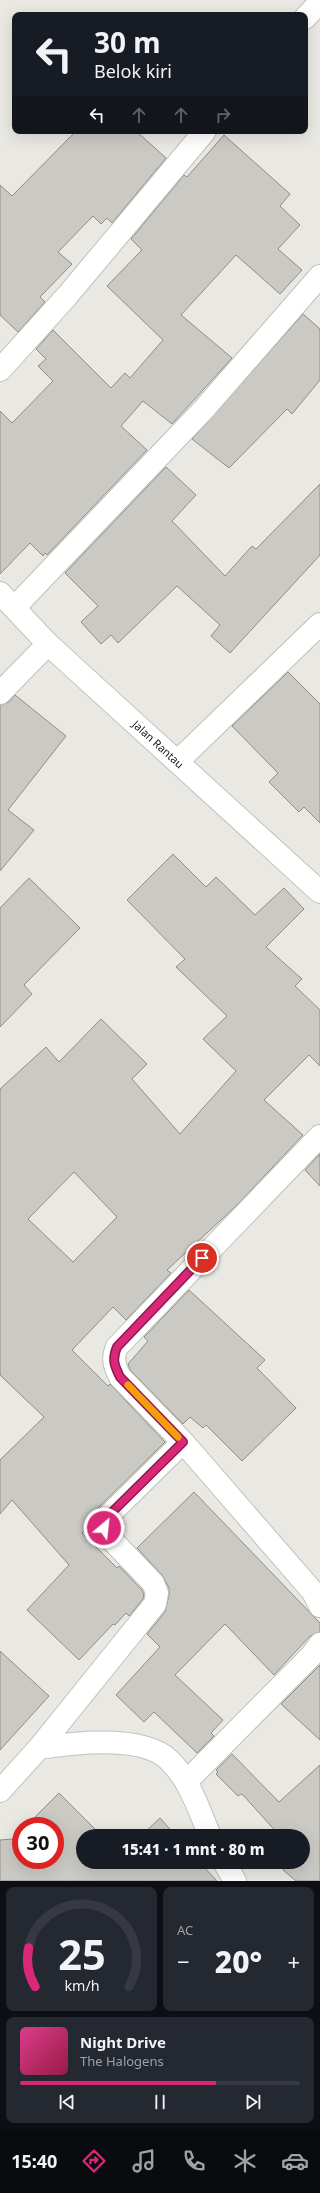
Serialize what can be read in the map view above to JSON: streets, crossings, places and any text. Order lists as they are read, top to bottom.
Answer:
{
  "streets": {
    "street": ["Jalan Rantau"]
  },
  "page": {
    "turn": ["30 m", "Belok kiri"],
    "limit": "30",
    "trip": "15:41 · 1 mnt · 80 m",
    "tile": "AC",
    "heat": ["−", "20°", "+"],
    "song": ["Night Drive", "The Halogens"],
    "tabs": "15:40",
    "gauge": ["25", "km/h"]
  }
}
